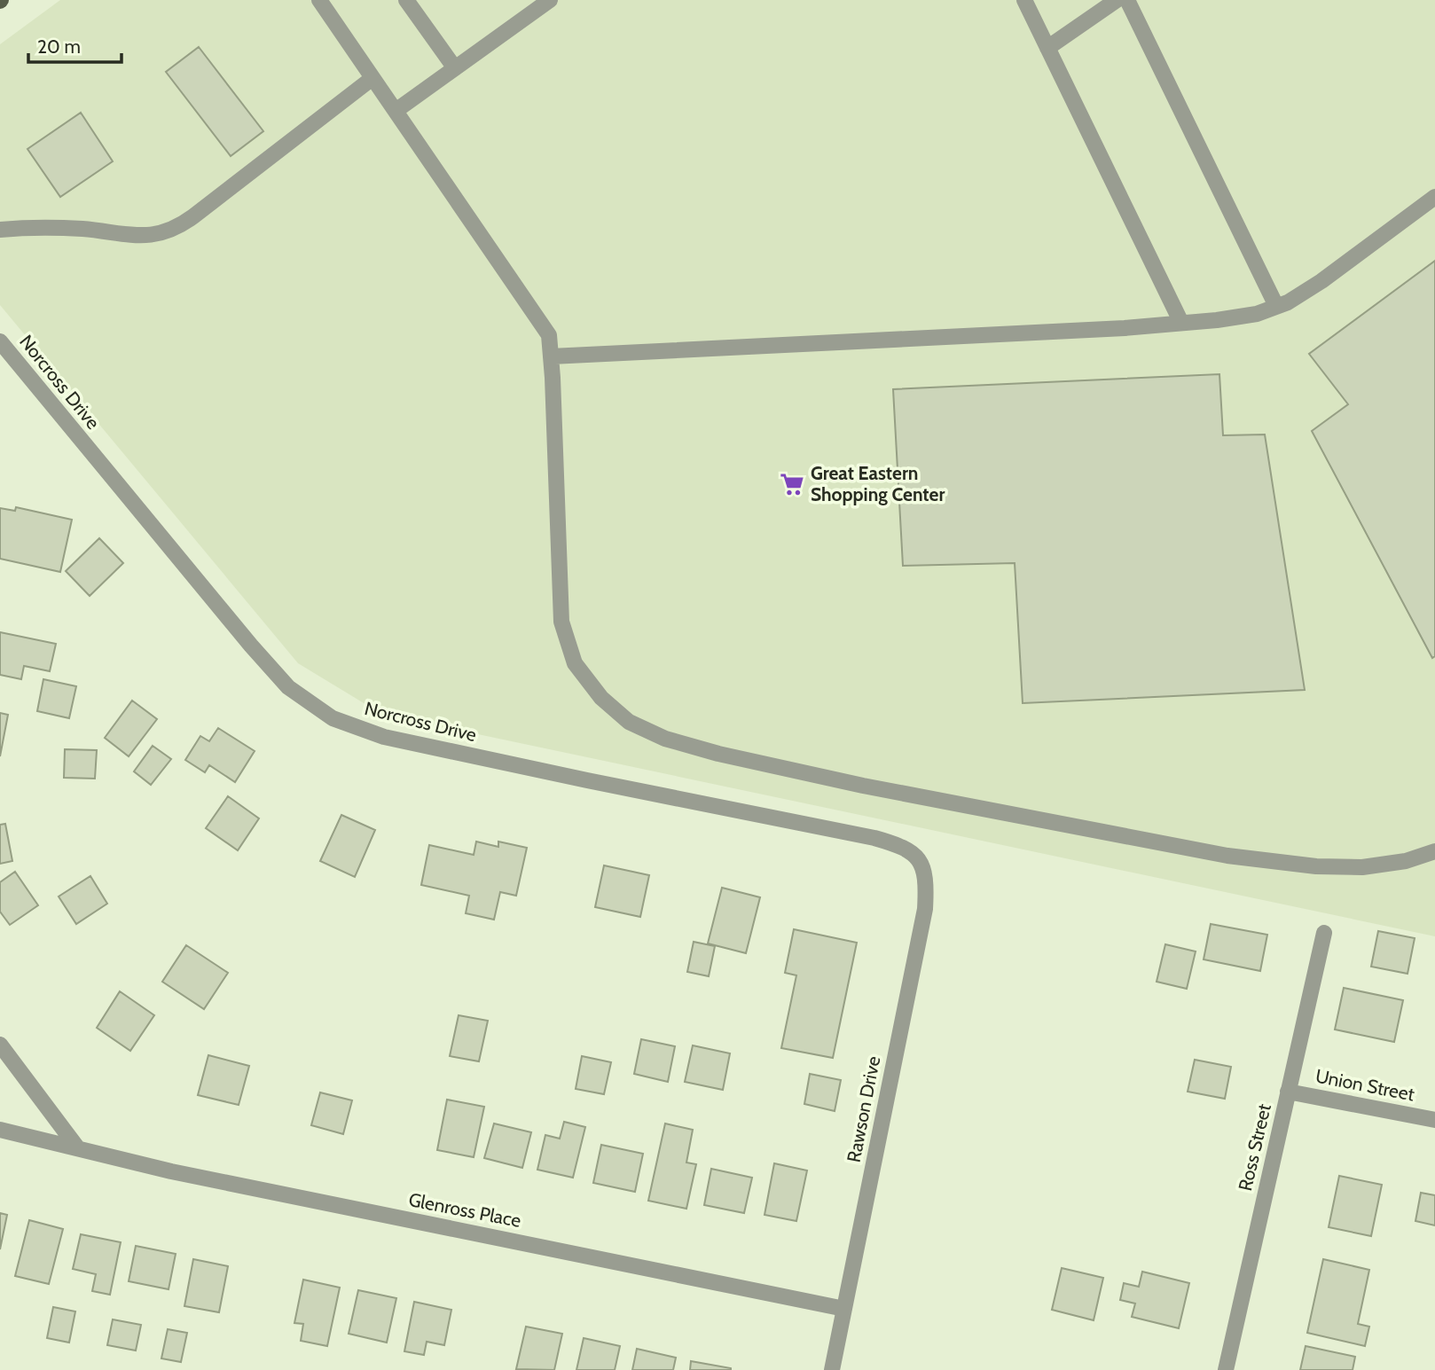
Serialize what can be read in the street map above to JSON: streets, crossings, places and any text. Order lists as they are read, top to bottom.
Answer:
{
  "streets": {
    "street": [
      "Norcross Drive",
      "Union Street",
      "Rawson Drive",
      "Ross Street",
      "Glenross Place"
    ]
  },
  "crossings": [
    ["Norcross Drive", "Rawson Drive"],
    ["Union Street", "Ross Street"],
    ["Rawson Drive", "Glenross Place"]
  ],
  "places": {
    "supermarket": ["Great Eastern Shopping Center"]
  },
  "scale_bar": "20 m"
}
